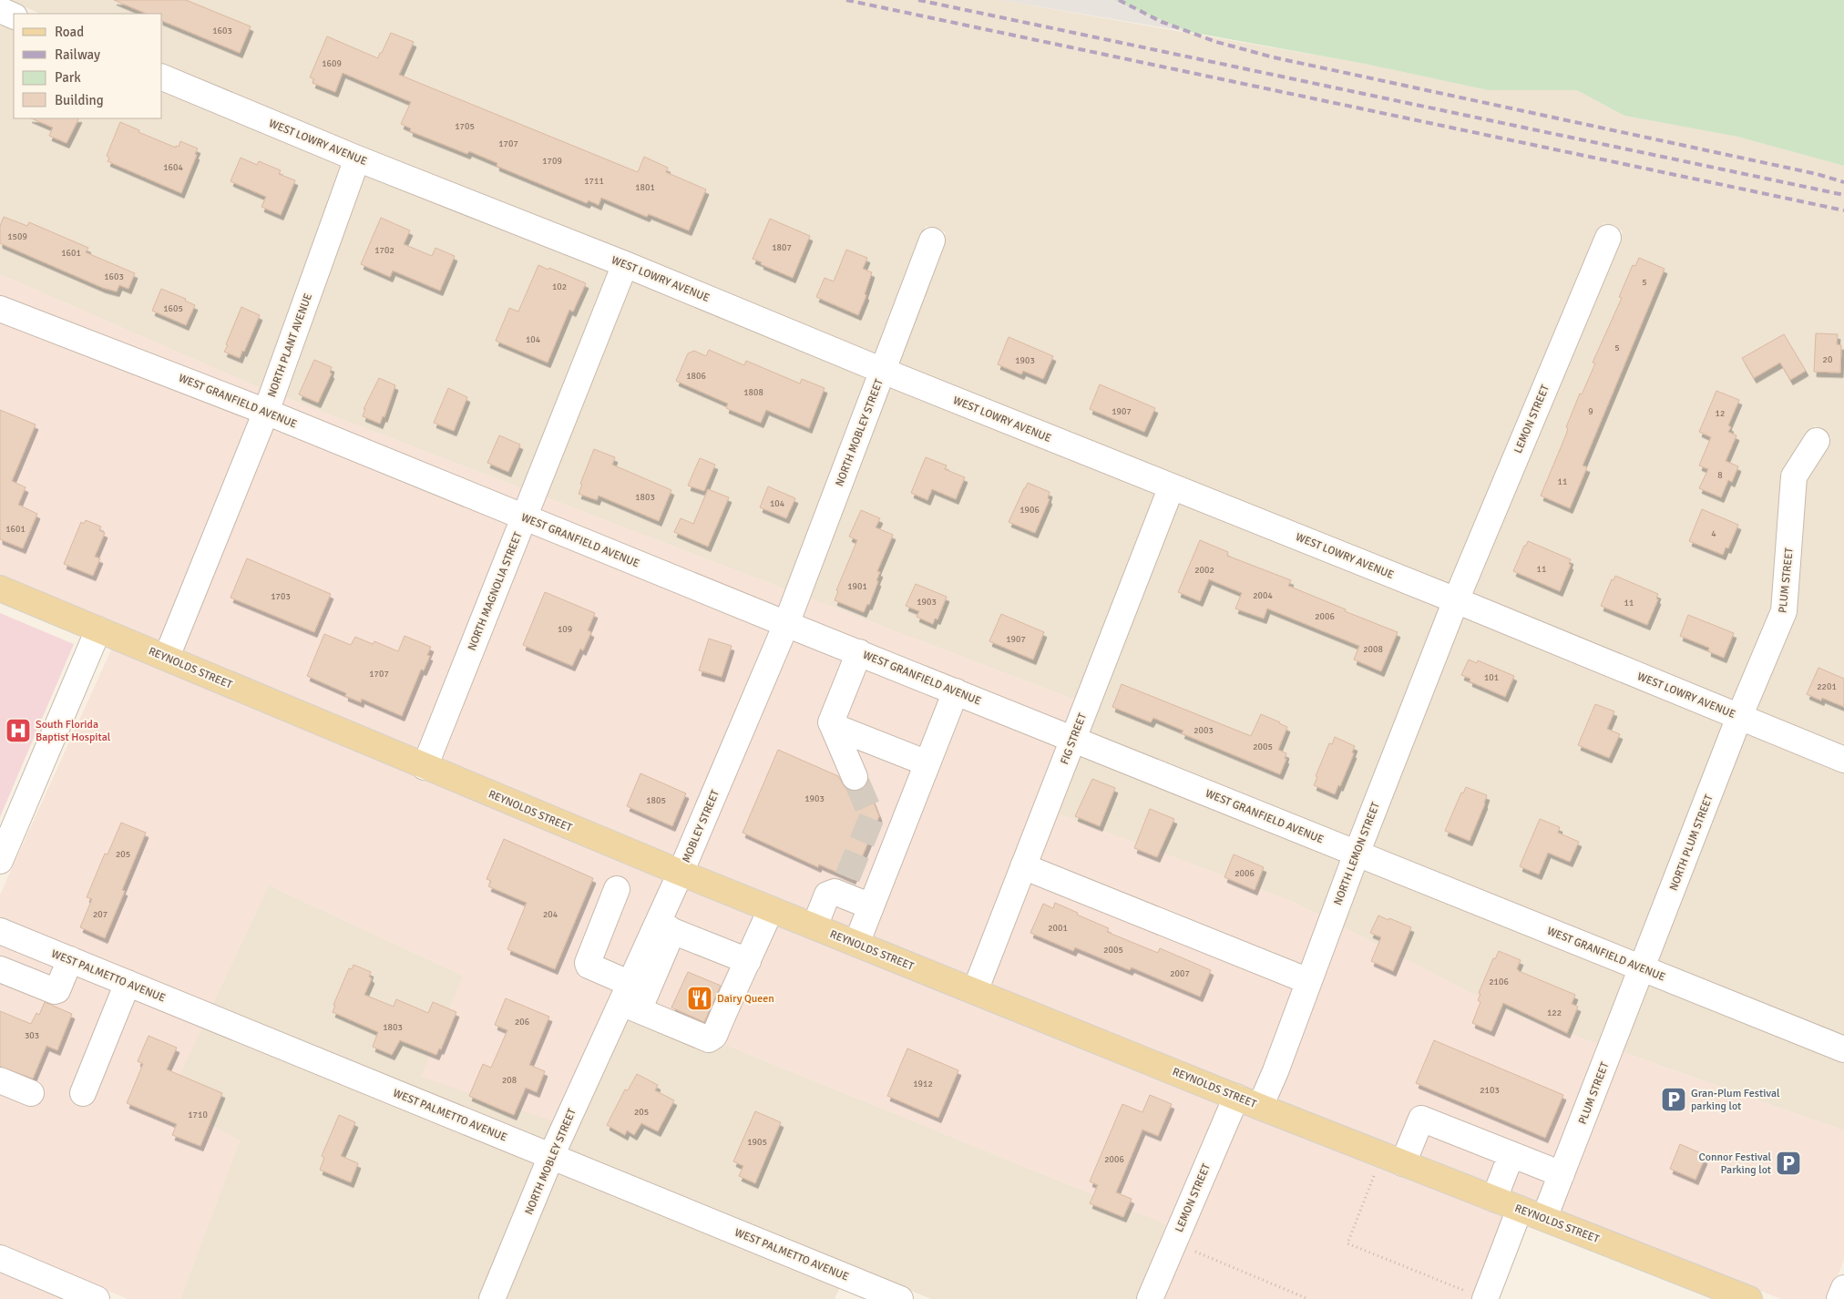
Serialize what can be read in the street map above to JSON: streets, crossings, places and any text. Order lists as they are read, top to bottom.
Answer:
{
  "streets": {
    "main road": ["REYNOLDS STREET"],
    "street": [
      "WEST LOWRY AVENUE",
      "NORTH PLANT AVENUE",
      "WEST GRANFIELD AVENUE",
      "LEMON STREET",
      "NORTH MOBLEY STREET",
      "PLUM STREET",
      "NORTH MAGNOLIA STREET",
      "FIG STREET",
      "MOBLEY STREET",
      "NORTH PLUM STREET",
      "NORTH LEMON STREET",
      "WEST PALMETTO AVENUE"
    ]
  },
  "crossings": [
    ["WEST LOWRY AVENUE", "NORTH PLANT AVENUE"],
    ["WEST LOWRY AVENUE", "LEMON STREET"],
    ["WEST LOWRY AVENUE", "NORTH MOBLEY STREET"],
    ["WEST LOWRY AVENUE", "PLUM STREET"],
    ["WEST LOWRY AVENUE", "NORTH MAGNOLIA STREET"],
    ["WEST LOWRY AVENUE", "FIG STREET"],
    ["WEST LOWRY AVENUE", "NORTH PLUM STREET"],
    ["WEST LOWRY AVENUE", "NORTH LEMON STREET"],
    ["NORTH PLANT AVENUE", "WEST GRANFIELD AVENUE"],
    ["NORTH PLANT AVENUE", "REYNOLDS STREET"],
    ["WEST GRANFIELD AVENUE", "NORTH MOBLEY STREET"],
    ["WEST GRANFIELD AVENUE", "PLUM STREET"],
    ["WEST GRANFIELD AVENUE", "NORTH MAGNOLIA STREET"],
    ["WEST GRANFIELD AVENUE", "FIG STREET"],
    ["WEST GRANFIELD AVENUE", "MOBLEY STREET"],
    ["WEST GRANFIELD AVENUE", "NORTH PLUM STREET"],
    ["WEST GRANFIELD AVENUE", "NORTH LEMON STREET"],
    ["LEMON STREET", "REYNOLDS STREET"],
    ["LEMON STREET", "NORTH LEMON STREET"],
    ["NORTH MOBLEY STREET", "MOBLEY STREET"],
    ["NORTH MOBLEY STREET", "WEST PALMETTO AVENUE"],
    ["PLUM STREET", "REYNOLDS STREET"],
    ["PLUM STREET", "NORTH PLUM STREET"],
    ["NORTH MAGNOLIA STREET", "REYNOLDS STREET"],
    ["REYNOLDS STREET", "FIG STREET"],
    ["REYNOLDS STREET", "MOBLEY STREET"],
    ["REYNOLDS STREET", "NORTH LEMON STREET"]
  ],
  "places": {
    "hospital": ["South Florida Baptist Hospital"],
    "restaurant": ["Dairy Queen"],
    "parking": ["Gran-Plum Festival parking lot", "Connor Festival Parking lot"]
  },
  "house_numbers": [
    "1603",
    "1609",
    "1705",
    "1707",
    "1709",
    "1604",
    "1711",
    "1801",
    "1509",
    "1807",
    "1702",
    "1601",
    "1603",
    "5",
    "102",
    "1605",
    "104",
    "5",
    "20",
    "1903",
    "1806",
    "1808",
    "1907",
    "9",
    "12",
    "8",
    "11",
    "1803",
    "104",
    "1906",
    "1601",
    "4",
    "11",
    "2002",
    "1901",
    "2004",
    "1703",
    "1903",
    "11",
    "2006",
    "109",
    "1907",
    "2008",
    "1707",
    "101",
    "2201",
    "2003",
    "2005",
    "1903",
    "1805",
    "205",
    "2006",
    "207",
    "204",
    "2001",
    "2005",
    "2007",
    "2106",
    "122",
    "206",
    "1803",
    "303",
    "208",
    "1912",
    "2103",
    "205",
    "1710",
    "1905",
    "2006"
  ],
  "legend": [
    "Road",
    "Railway",
    "Park",
    "Building"
  ]
}
